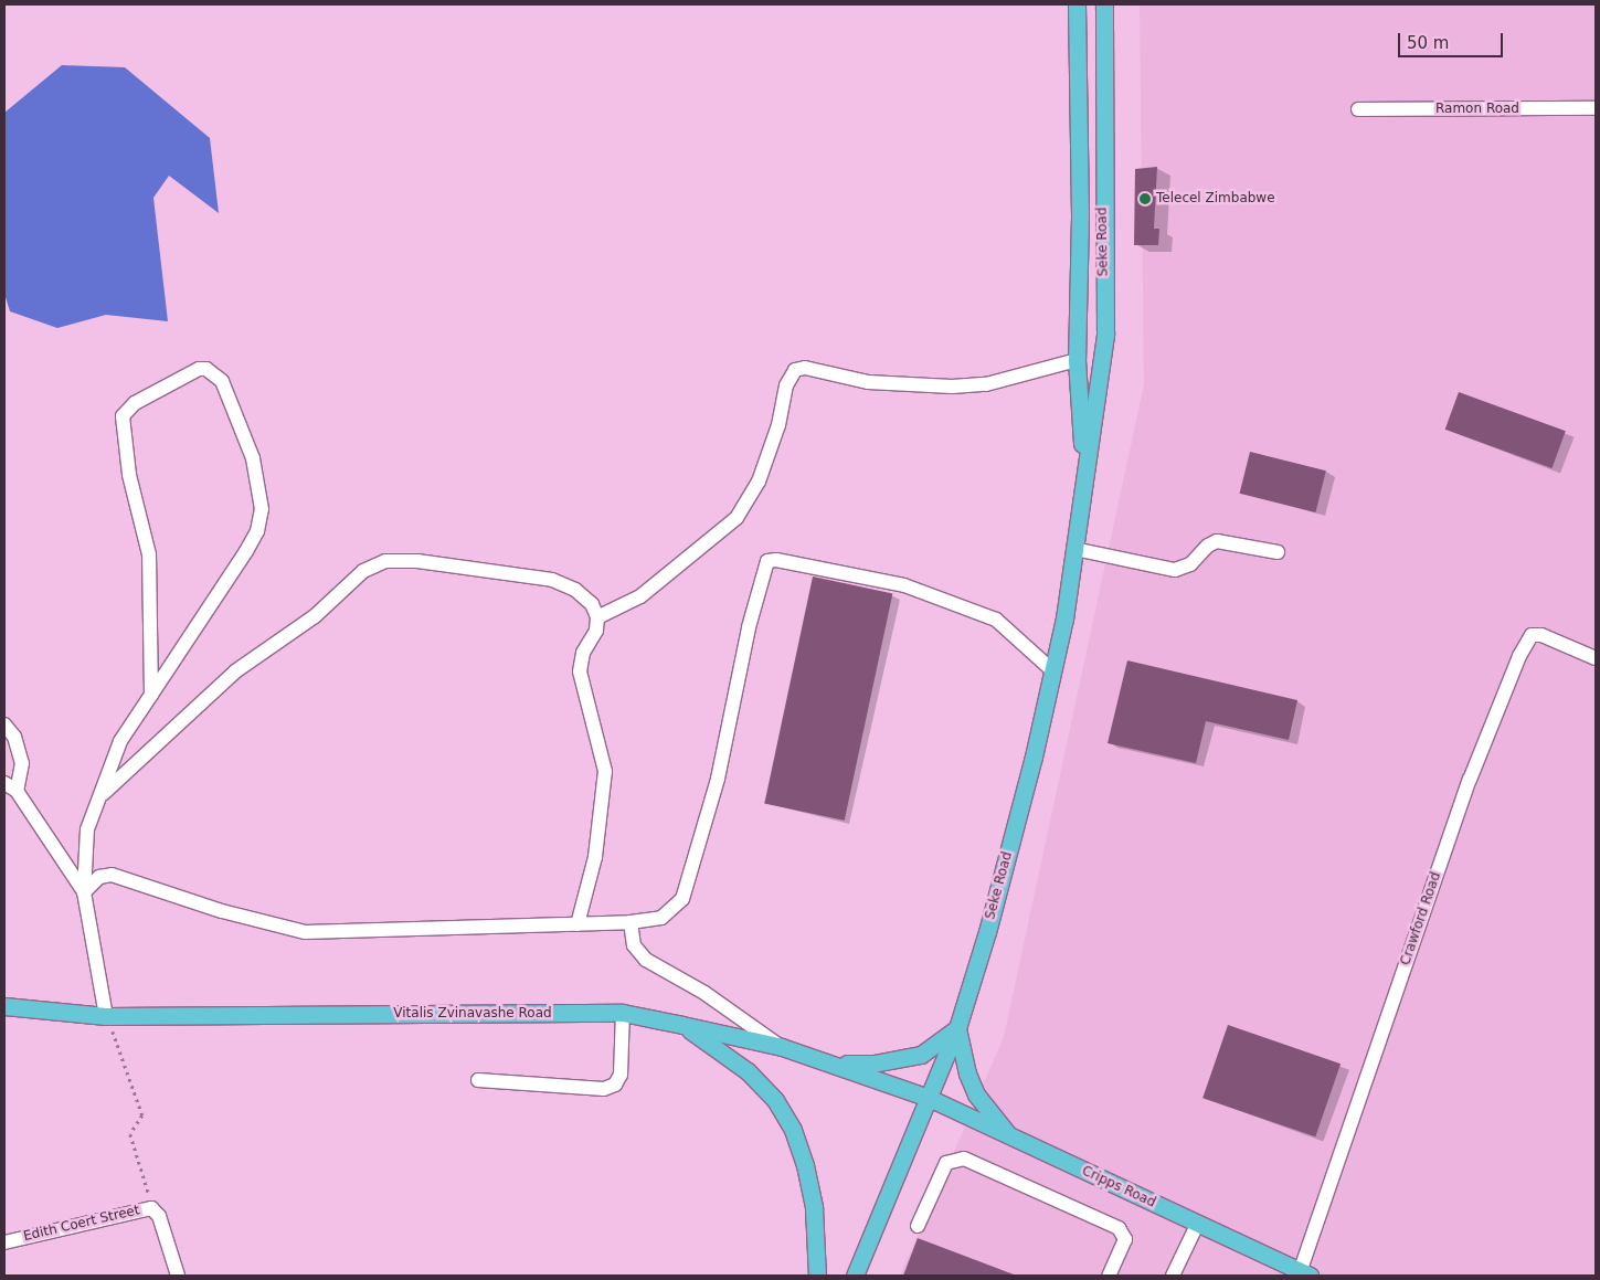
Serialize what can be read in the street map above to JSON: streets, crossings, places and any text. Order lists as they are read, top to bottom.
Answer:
{
  "streets": {
    "main road": ["Seke Road", "Vitalis Zvinavashe Road", "Cripps Road"],
    "street": ["Ramon Road", "Crawford Road", "Edith Coert Street"]
  },
  "crossings": [
    ["Seke Road", "Vitalis Zvinavashe Road"],
    ["Seke Road", "Cripps Road"],
    ["Crawford Road", "Cripps Road"],
    ["Vitalis Zvinavashe Road", "Cripps Road"]
  ],
  "places": ["Telecel Zimbabwe"],
  "scale_bar": "50 m"
}
